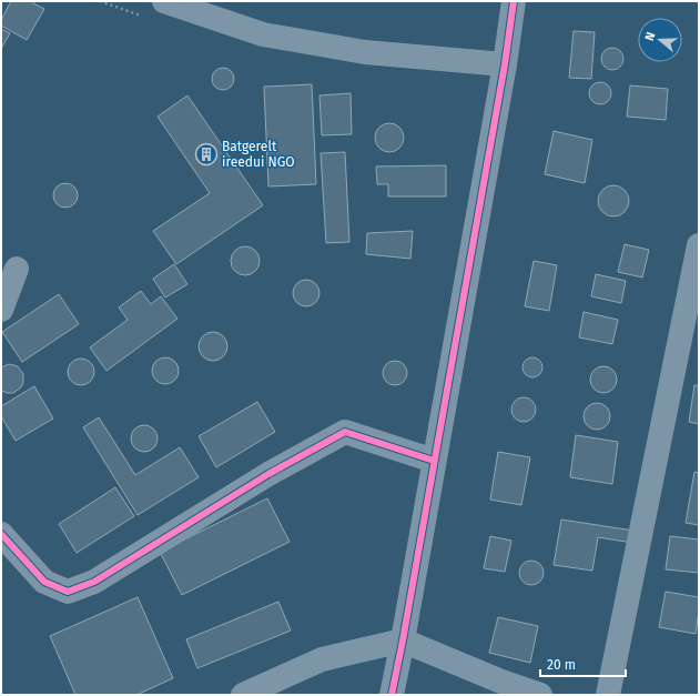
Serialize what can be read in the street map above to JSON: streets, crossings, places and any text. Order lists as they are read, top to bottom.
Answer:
{
  "places": {
    "building": ["Batgerelt ireedui NGO"]
  },
  "scale_bar": "20 m",
  "north": "left"
}
